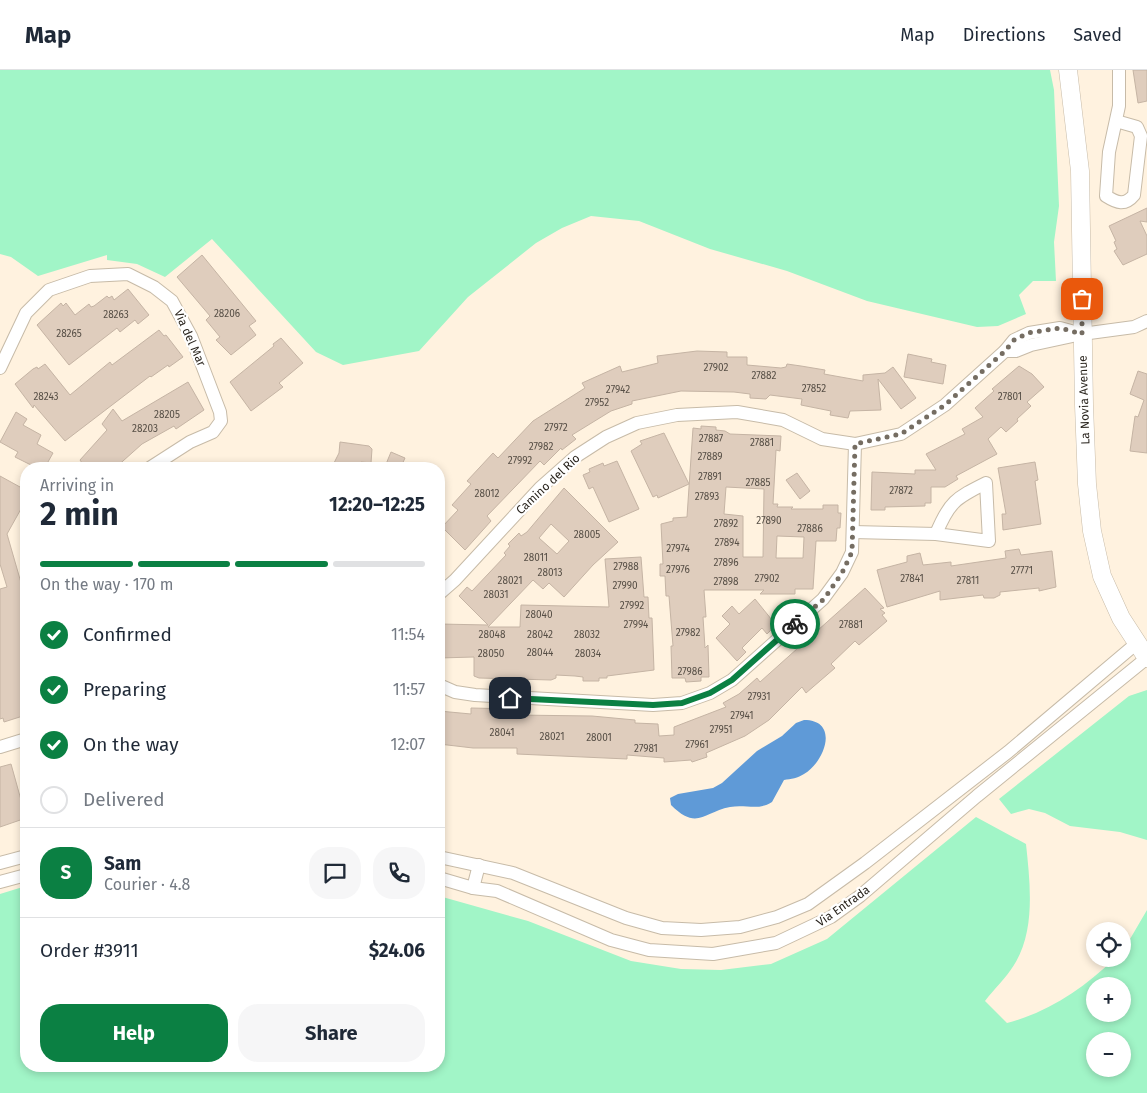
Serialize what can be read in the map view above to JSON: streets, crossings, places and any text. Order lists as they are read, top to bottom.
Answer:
{
  "streets": {
    "main road": ["La Novia Avenue"],
    "street": ["Via del Mar", "Camino del Rio", "Via Entrada"]
  },
  "crossings": [
    ["La Novia Avenue", "Camino del Rio"],
    ["La Novia Avenue", "Via Entrada"]
  ],
  "house_numbers": [
    "28206",
    "28263",
    "28265",
    "27902",
    "27882",
    "27852",
    "27942",
    "28243",
    "27801",
    "27952",
    "28205",
    "27972",
    "28203",
    "27887",
    "27881",
    "27982",
    "27889",
    "27992",
    "27891",
    "27885",
    "27872",
    "28012",
    "27893",
    "27890",
    "27892",
    "27886",
    "28005",
    "27894",
    "27974",
    "28011",
    "27896",
    "27988",
    "27976",
    "27771",
    "28013",
    "27902",
    "27841",
    "28021",
    "27811",
    "27898",
    "27990",
    "28031",
    "27992",
    "28040",
    "27994",
    "27881",
    "27982",
    "28048",
    "28042",
    "28032",
    "28044",
    "28050",
    "28034",
    "27986",
    "27931",
    "27941",
    "27951",
    "28041",
    "28021",
    "28001",
    "27961",
    "27981"
  ],
  "page": {
    "header": "Map",
    "nav": ["Map", "Directions", "Saved"],
    "heading": ["2 min", "Arriving in", "12:20–12:25"],
    "panel": [
      "Sam",
      "Courier · 4.8",
      "Order #3911",
      "$24.06"
    ],
    "bar": "On the way · 170 m",
    "list": [
      ["Confirmed", "11:54"],
      ["Preparing", "11:57"],
      ["On the way", "12:07"],
      "Delivered"
    ],
    "round": "S",
    "map_buttons": ["+", "−"],
    "buttons": ["Help", "Share"]
  }
}
